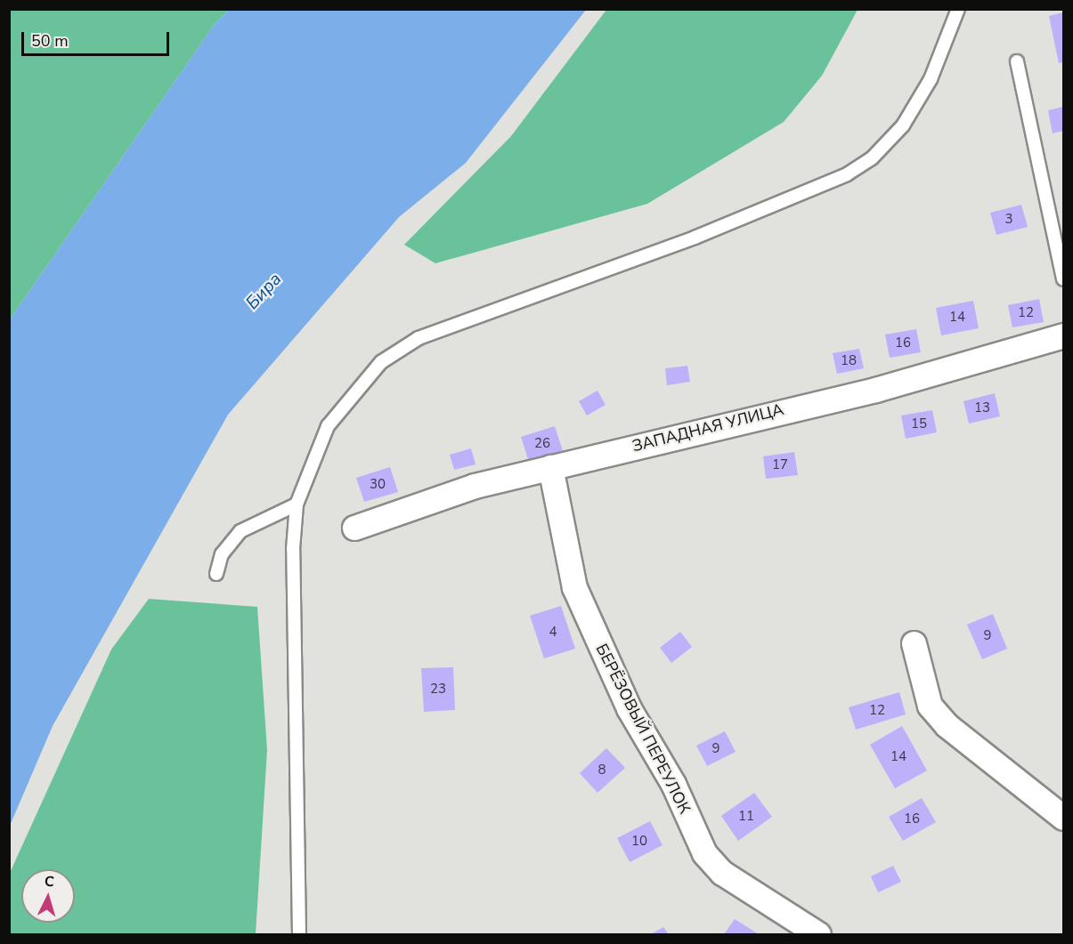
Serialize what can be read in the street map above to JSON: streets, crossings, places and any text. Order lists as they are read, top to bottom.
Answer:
{
  "streets": {
    "street": ["ЗАПАДНАЯ УЛИЦА", "БЕРЁЗОВЫЙ ПЕРЕУЛОК"]
  },
  "crossings": [
    ["ЗАПАДНАЯ УЛИЦА", "БЕРЁЗОВЫЙ ПЕРЕУЛОК"]
  ],
  "water": ["Бира"],
  "house_numbers": [
    "3",
    "12",
    "14",
    "16",
    "18",
    "13",
    "15",
    "26",
    "17",
    "30",
    "4",
    "9",
    "23",
    "12",
    "9",
    "14",
    "8",
    "11",
    "16",
    "10"
  ],
  "scale_bar": "50 m",
  "north": "top"
}
